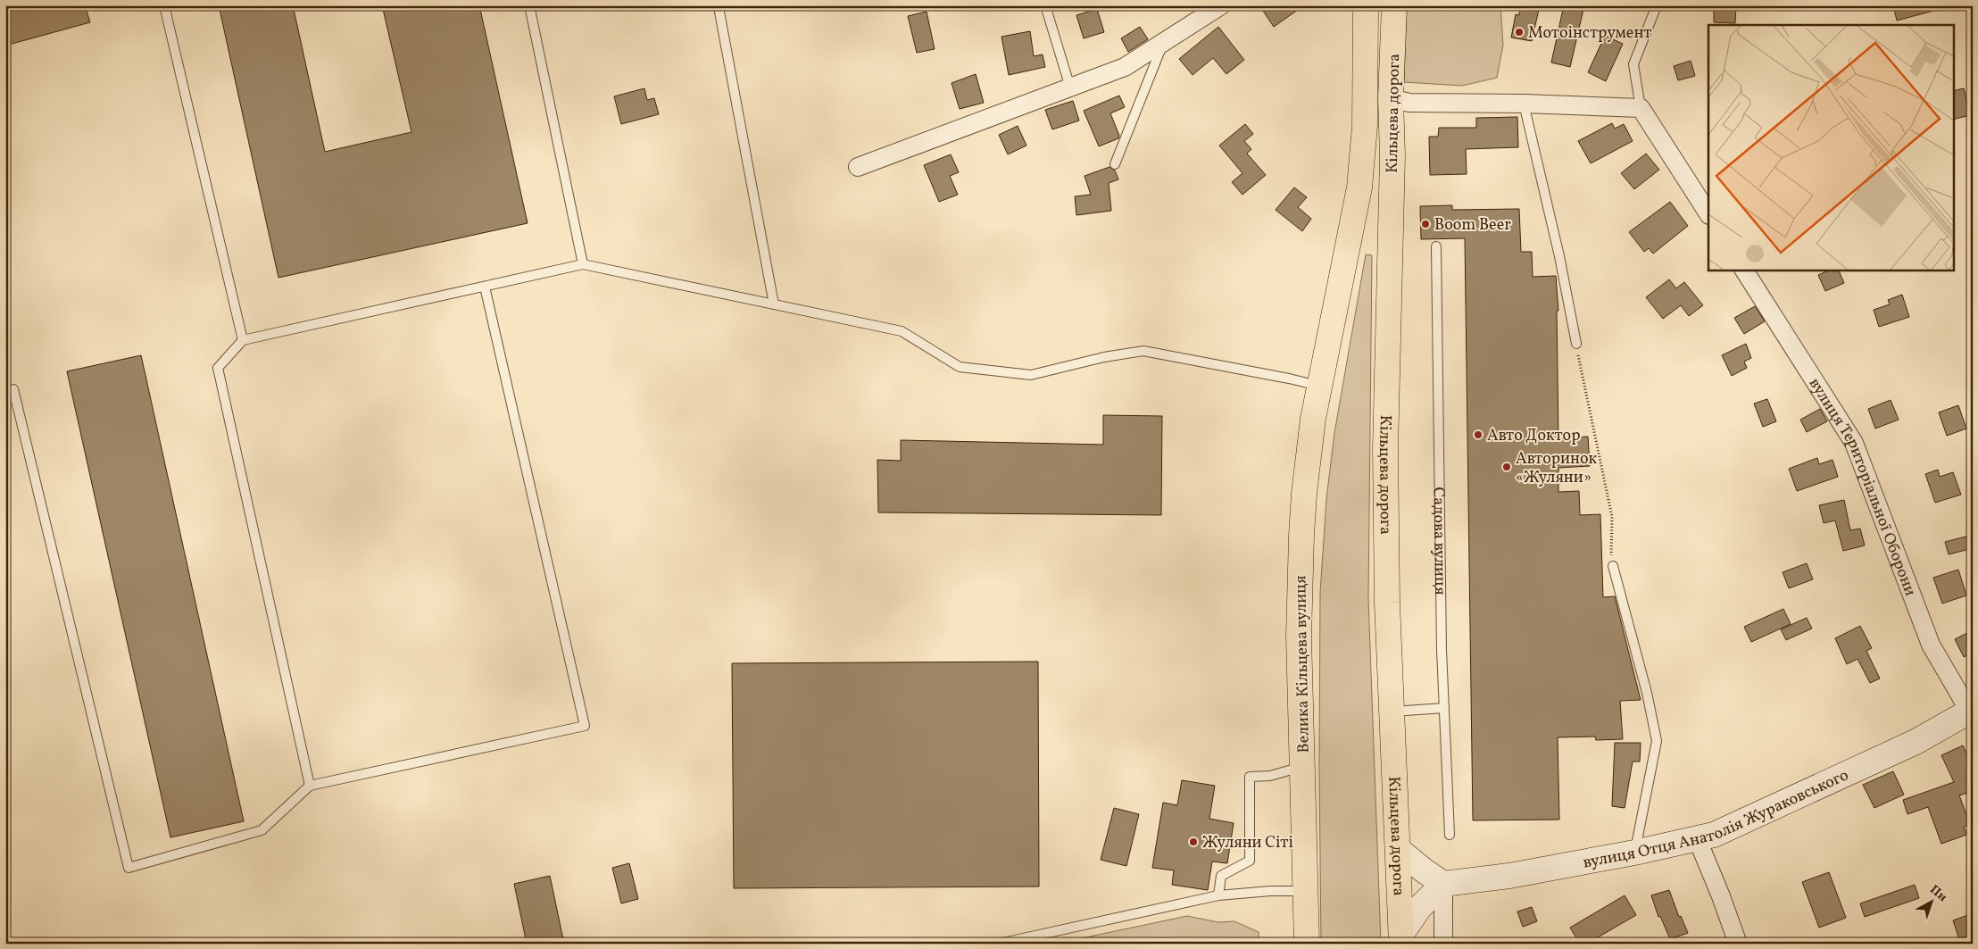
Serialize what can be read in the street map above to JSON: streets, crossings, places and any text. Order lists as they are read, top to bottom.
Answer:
{
  "streets": {
    "highway": ["Кільцева дорога", "Велика Кільцева вулиця"],
    "street": ["вулиця Територіальної Оборони", "вулиця Отця Анатолія Жураковського"],
    "lane": ["Садова вулиця"]
  },
  "crossings": [
    ["Кільцева дорога", "Велика Кільцева вулиця"],
    ["вулиця Територіальної Оборони", "вулиця Отця Анатолія Жураковського"]
  ],
  "places": [
    "Мотоінструмент",
    "Boom Beer",
    "Авто Доктор",
    "Авторинок «Жуляни»",
    "Жуляни Сіті"
  ],
  "north": "top right"
}
